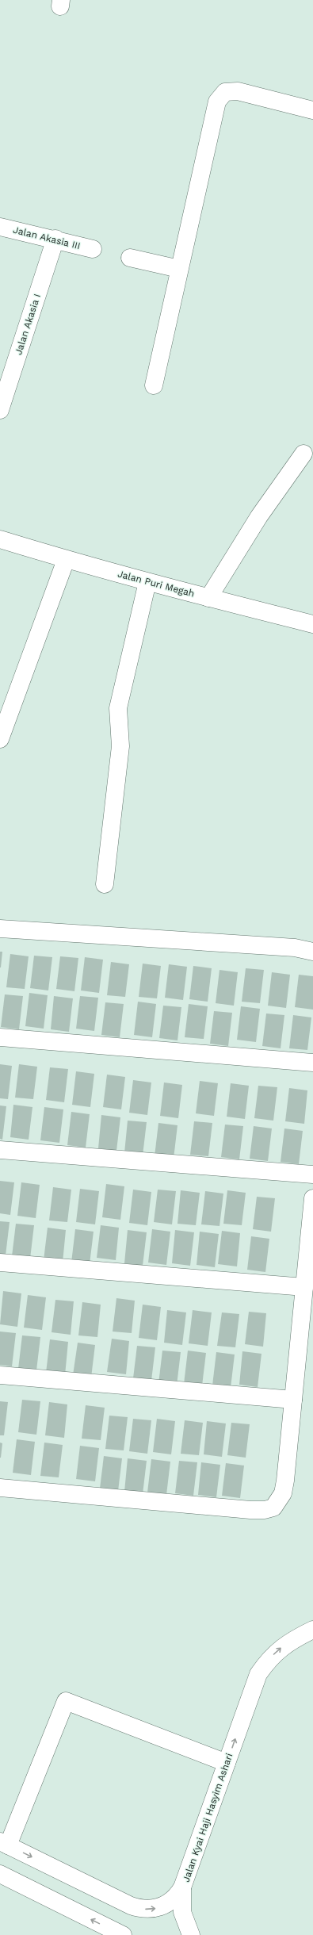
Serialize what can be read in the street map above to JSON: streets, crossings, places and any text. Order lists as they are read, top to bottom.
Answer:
{
  "streets": {
    "street": [
      "Jalan Akasia III",
      "Jalan Akasia I",
      "Jalan Puri Megah",
      "Jalan Kyai Haji Hasyim Ashari"
    ]
  },
  "crossings": [
    ["Jalan Akasia III", "Jalan Akasia I"]
  ]
}
